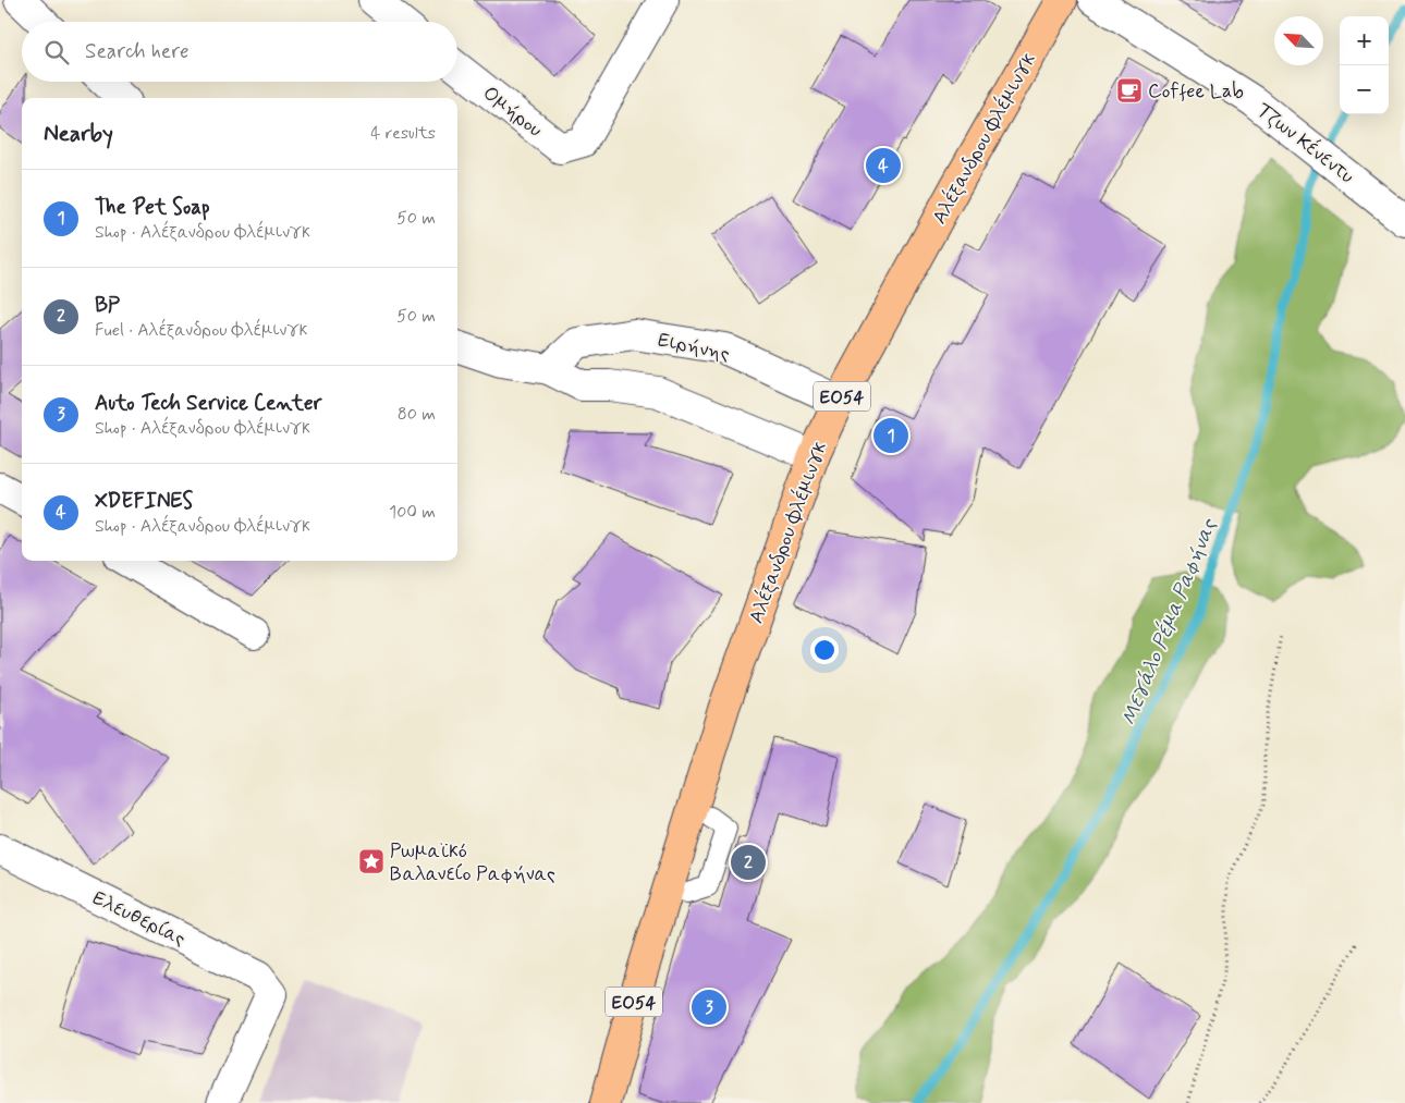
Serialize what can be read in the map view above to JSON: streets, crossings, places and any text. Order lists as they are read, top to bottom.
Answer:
{
  "streets": {
    "main road": ["Αλέξανδρου Φλέμινγκ", "ΕΟ54"],
    "street": [
      "Ομήρου",
      "Τζων Κένεντυ",
      "Ειρήνης",
      "Ελευθερίας"
    ]
  },
  "crossings": [
    ["Αλέξανδρου Φλέμινγκ", "Ειρήνης"]
  ],
  "water": ["Μεγάλο Ρέμα Ραφήνας"],
  "places": {
    "cafe": ["Coffee Lab"],
    "place": ["Ρωμαϊκό Βαλανείο Ραφήνας"]
  },
  "north": "top left",
  "page": {
    "map_buttons": ["+", "−"],
    "search": "Search here",
    "heading": ["Nearby", "4 results"],
    "pins": [
      "4",
      "1",
      "2",
      "3"
    ],
    "list": [
      {
        "mark": "1",
        "name": "The Pet Soap",
        "note": "Shop · Αλέξανδρου Φλέμινγκ",
        "value": "50 m"
      },
      {
        "mark": "2",
        "name": "BP",
        "note": "Fuel · Αλέξανδρου Φλέμινγκ",
        "value": "50 m"
      },
      {
        "mark": "3",
        "name": "Auto Tech Service Center",
        "note": "Shop · Αλέξανδρου Φλέμινγκ",
        "value": "80 m"
      },
      {
        "mark": "4",
        "name": "XDEFINES",
        "note": "Shop · Αλέξανδρου Φλέμινγκ",
        "value": "100 m"
      }
    ]
  }
}
